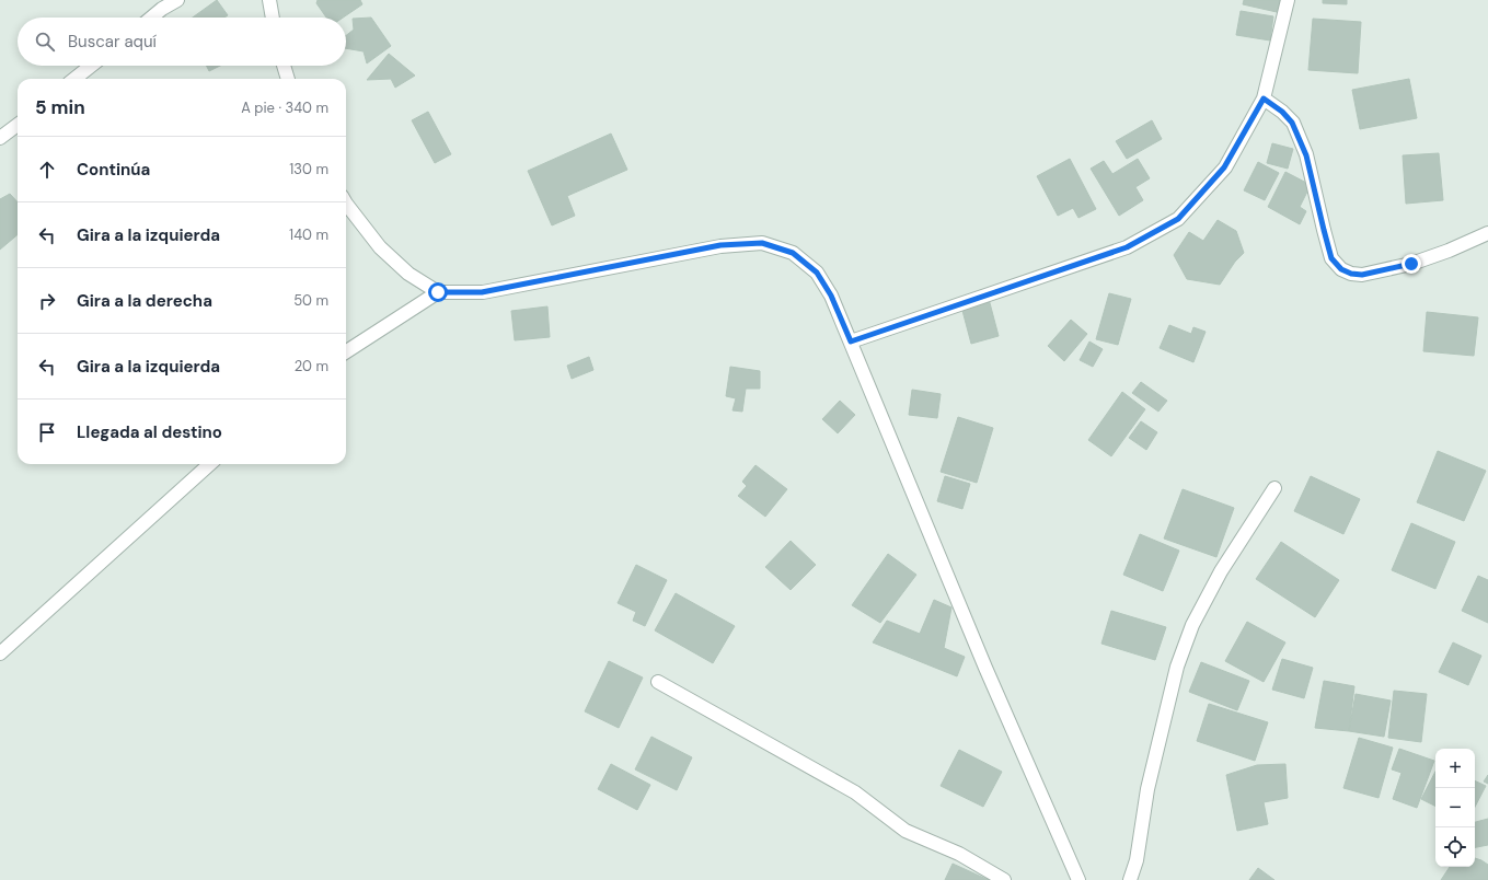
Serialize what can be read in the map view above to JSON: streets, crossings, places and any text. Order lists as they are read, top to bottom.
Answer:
{
  "page": {
    "search": "Buscar aquí",
    "heading": ["5 min", "A pie · 340 m"],
    "list": [
      ["Continúa", "130 m"],
      ["Gira a la izquierda", "140 m"],
      ["Gira a la derecha", "50 m"],
      ["Gira a la izquierda", "20 m"],
      "Llegada al destino"
    ],
    "map_buttons": ["+", "−"]
  }
}
